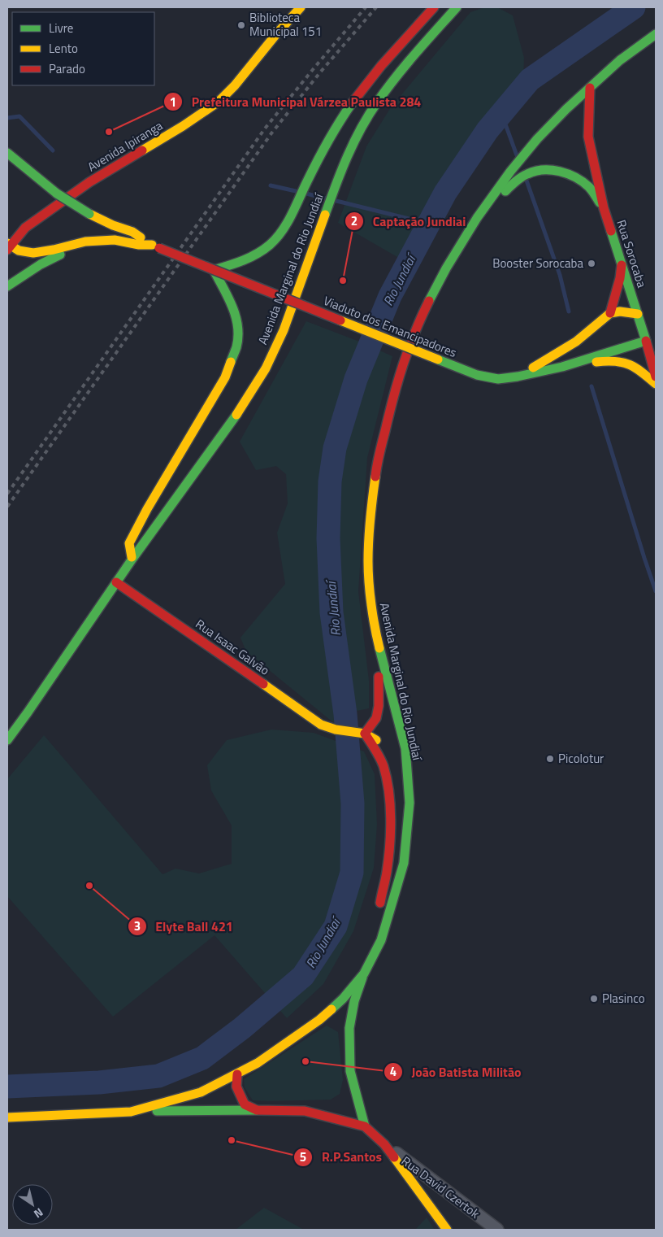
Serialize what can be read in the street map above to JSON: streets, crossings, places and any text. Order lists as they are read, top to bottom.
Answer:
{
  "streets": {
    "main road": [
      "Avenida Ipiranga",
      "Rua Sorocaba",
      "Avenida Marginal do Rio Jundiaí",
      "Viaduto dos Emancipadores",
      "Rua Isaac Galvão"
    ],
    "street": ["Rua David Czertok"]
  },
  "crossings": [
    ["Avenida Marginal do Rio Jundiaí", "Rua Isaac Galvão"]
  ],
  "water": ["Rio Jundiaí"],
  "places": [
    "Biblioteca Municipal 151",
    "Prefeitura Municipal Várzea Paulista 284",
    "Booster Sorocaba",
    "Captação Jundiai",
    "Picolotur",
    "Elyte Ball 421",
    "Plasinco",
    "João Batista Militão",
    "R.P.Santos"
  ],
  "legend": ["Livre", "Lento", "Parado"],
  "north": "bottom right"
}
